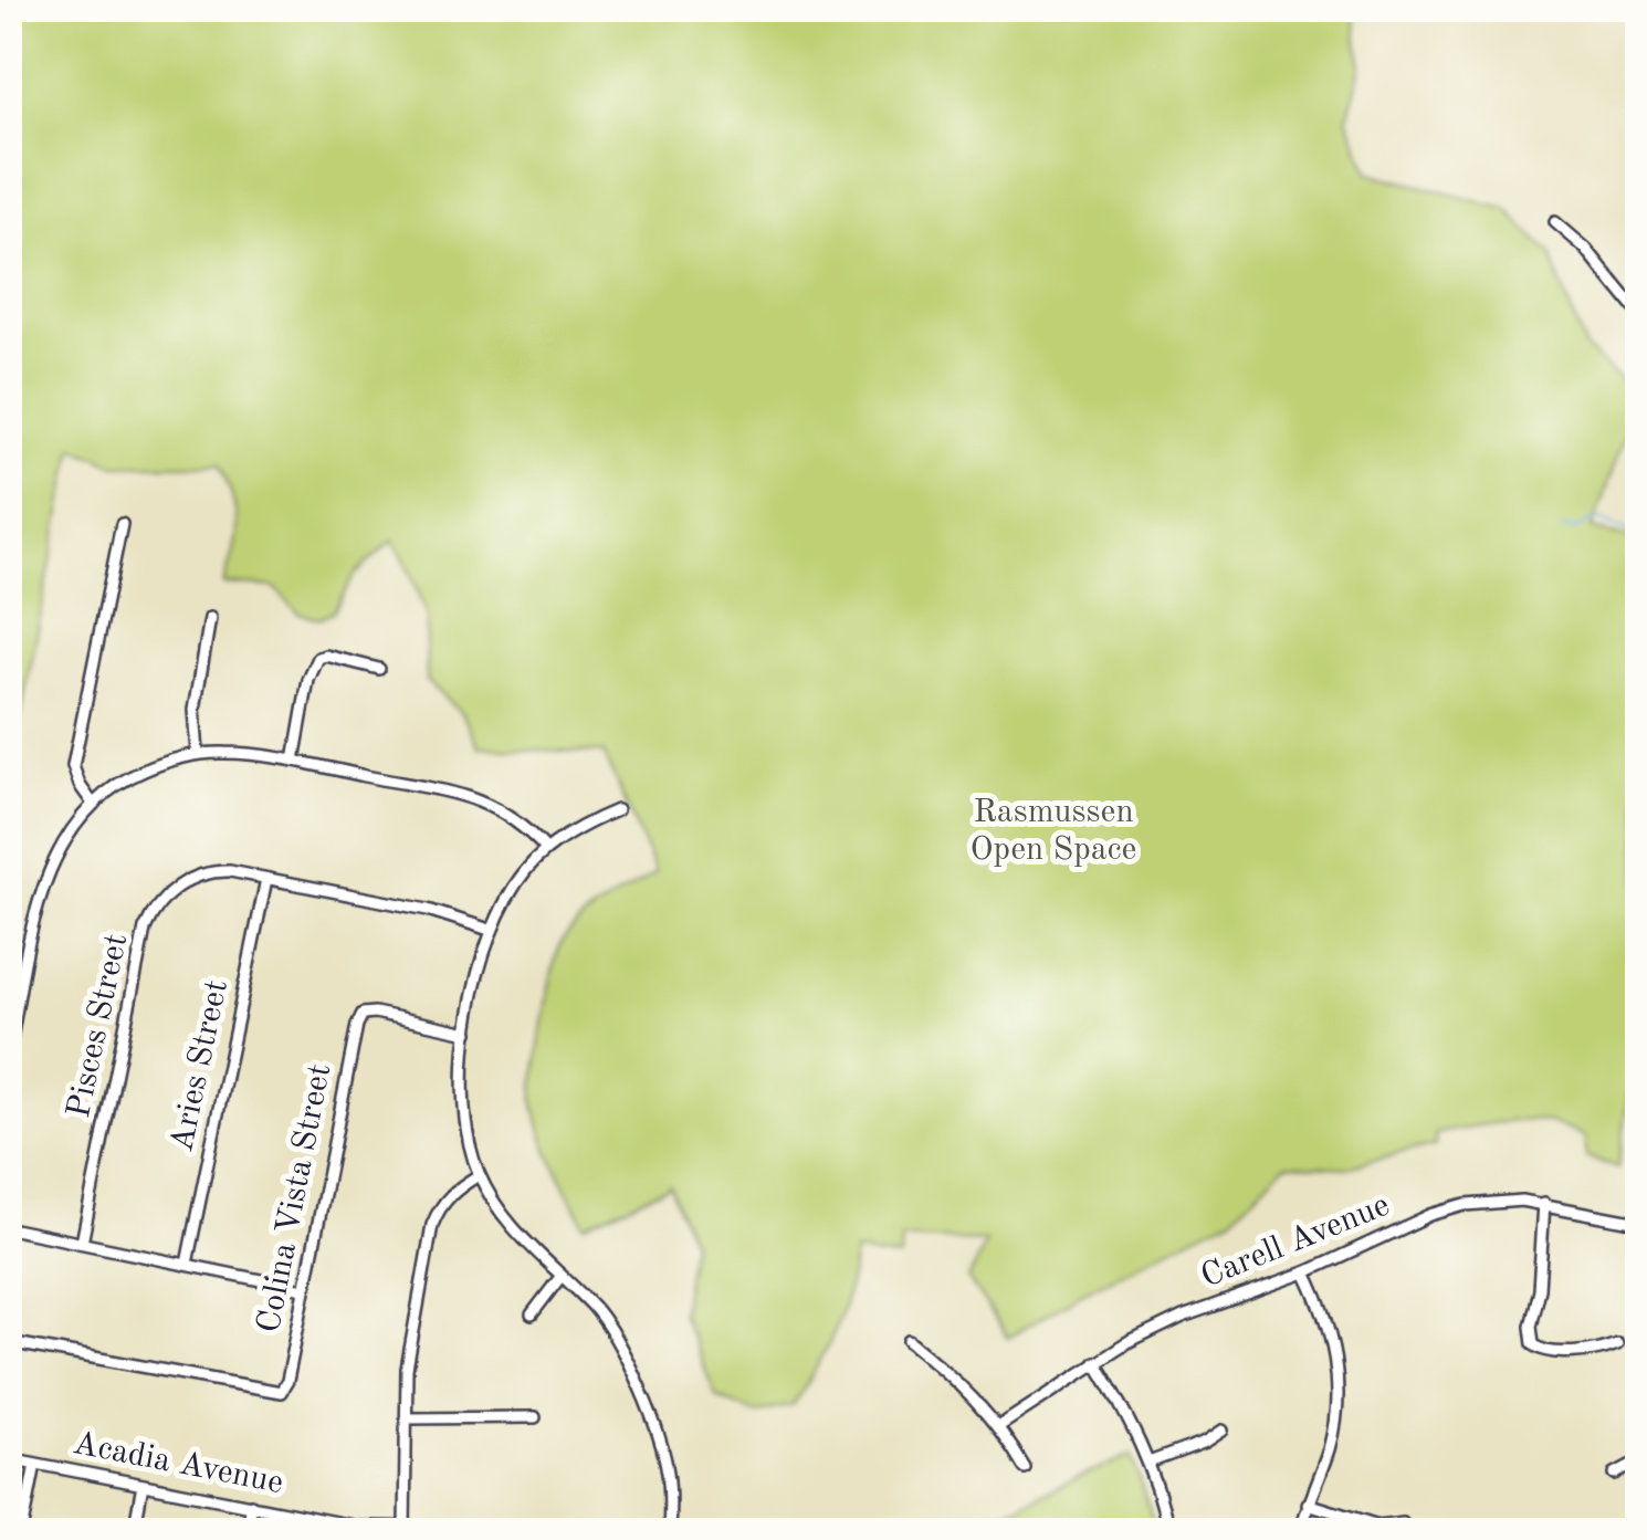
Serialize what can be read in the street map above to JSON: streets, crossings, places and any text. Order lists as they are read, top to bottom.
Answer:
{
  "streets": {
    "street": [
      "Pisces Street",
      "Aries Street",
      "Colina Vista Street",
      "Carell Avenue",
      "Acadia Avenue"
    ]
  },
  "crossings": [
    ["Pisces Street", "Aries Street"]
  ],
  "parks": ["Rasmussen Open Space"]
}
